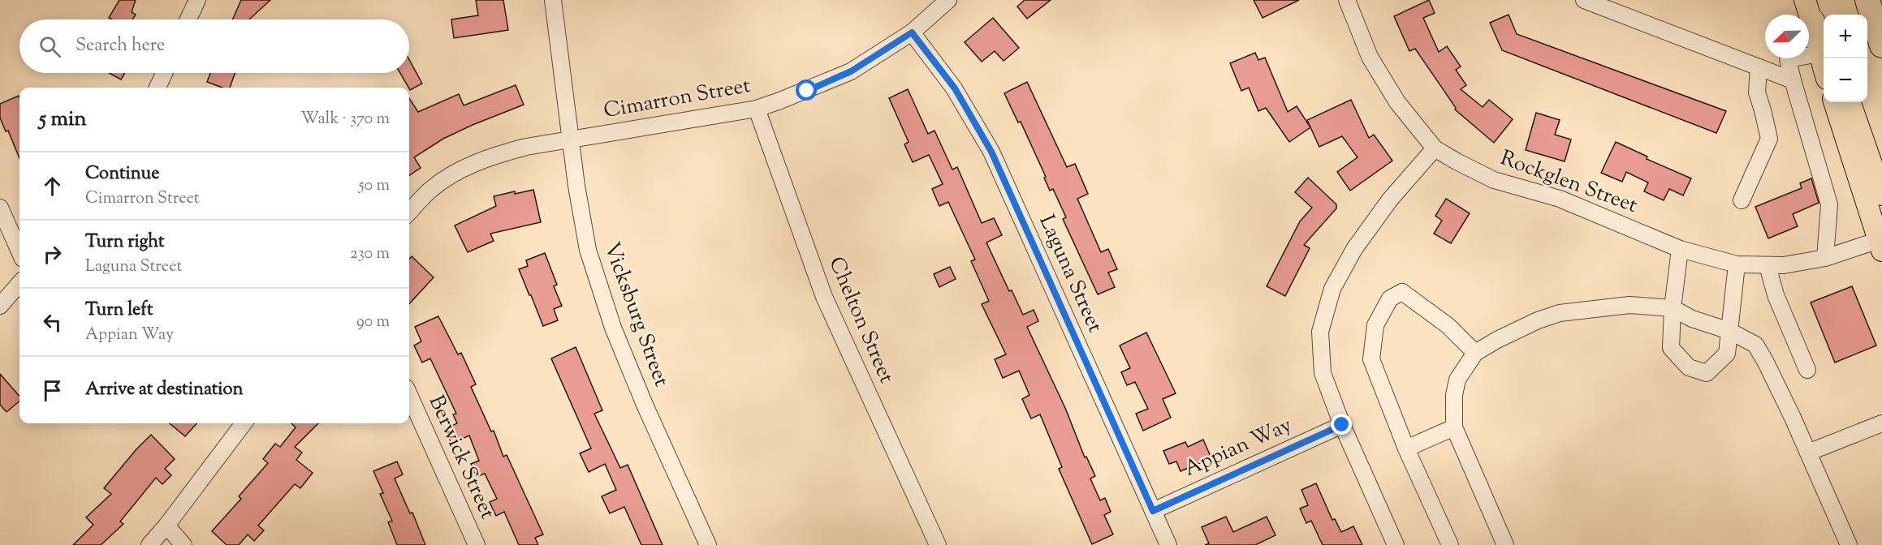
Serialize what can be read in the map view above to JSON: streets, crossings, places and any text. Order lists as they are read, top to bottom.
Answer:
{
  "streets": {
    "street": [
      "Cimarron Street",
      "Rockglen Street",
      "Laguna Street",
      "Vicksburg Street",
      "Chelton Street",
      "Appian Way",
      "Berwick Street"
    ]
  },
  "crossings": [
    ["Cimarron Street", "Laguna Street"],
    ["Cimarron Street", "Vicksburg Street"],
    ["Cimarron Street", "Chelton Street"],
    ["Laguna Street", "Appian Way"]
  ],
  "north": "bottom left",
  "page": {
    "map_buttons": ["+", "−"],
    "search": "Search here",
    "heading": ["5 min", "Walk · 370 m"],
    "list": [
      ["Continue", "Cimarron Street", "50 m"],
      ["Turn right", "Laguna Street", "230 m"],
      ["Turn left", "Appian Way", "90 m"],
      "Arrive at destination"
    ]
  }
}
